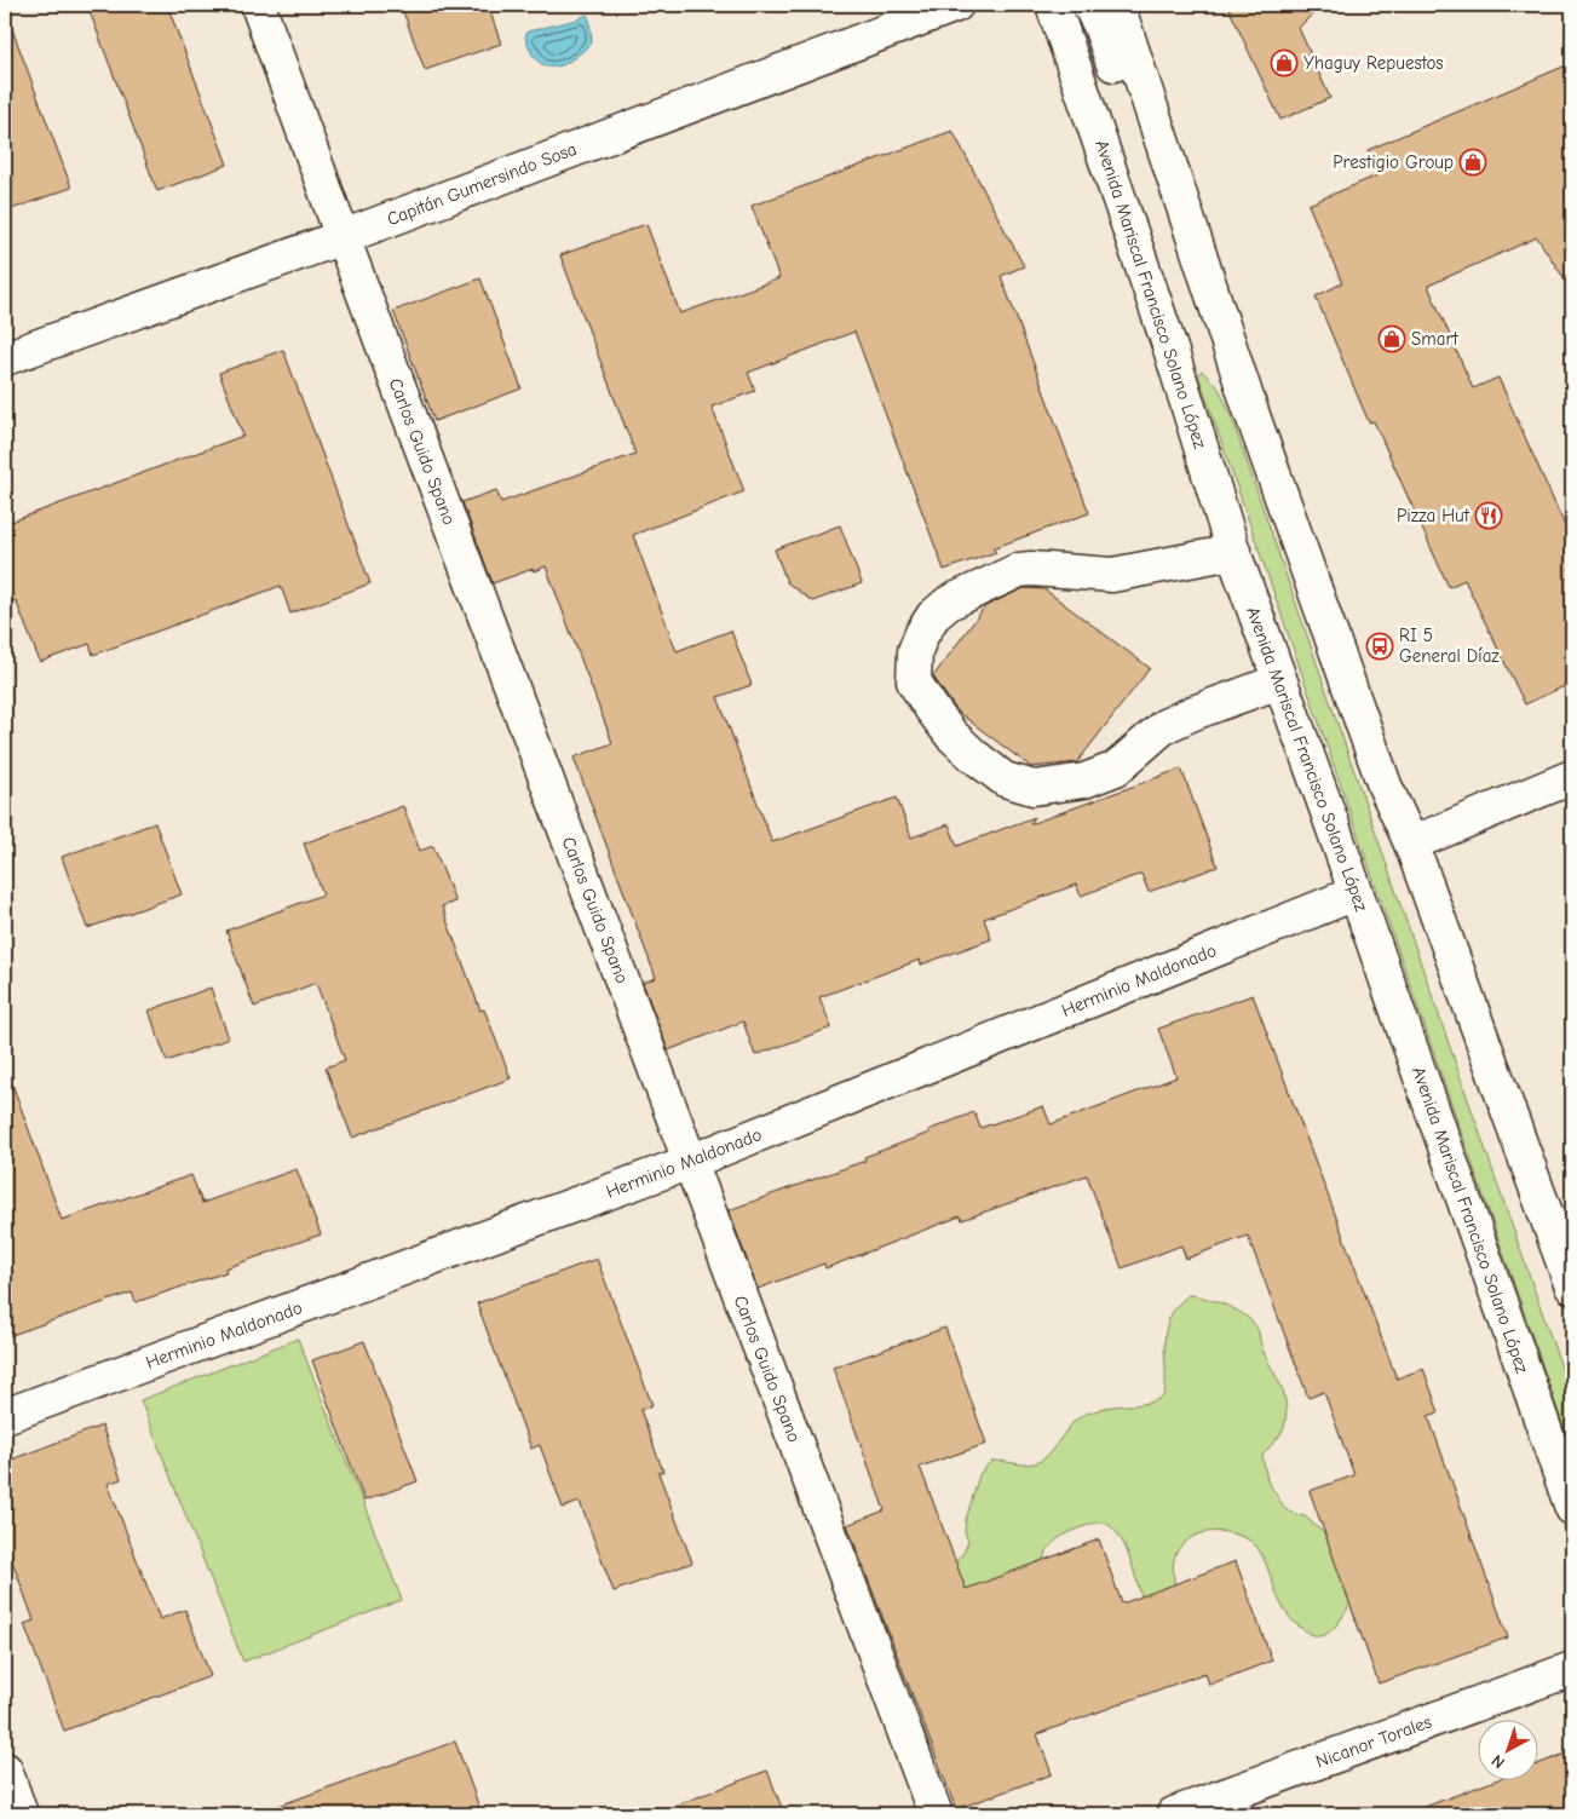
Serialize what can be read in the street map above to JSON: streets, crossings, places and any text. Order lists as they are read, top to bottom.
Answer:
{
  "streets": {
    "main road": [
      "Capitán Gumersindo Sosa",
      "Avenida Mariscal Francisco Solano López",
      "Carlos Guido Spano",
      "Herminio Maldonado",
      "Nicanor Torales"
    ]
  },
  "crossings": [
    ["Capitán Gumersindo Sosa", "Carlos Guido Spano"],
    ["Avenida Mariscal Francisco Solano López", "Herminio Maldonado"],
    ["Carlos Guido Spano", "Herminio Maldonado"]
  ],
  "places": {
    "shop": ["Yhaguy Repuestos", "Prestigio Group", "Smart"],
    "restaurant": ["Pizza Hut"],
    "bus stop": ["RI 5 General Díaz"]
  },
  "north": "bottom left"
}
